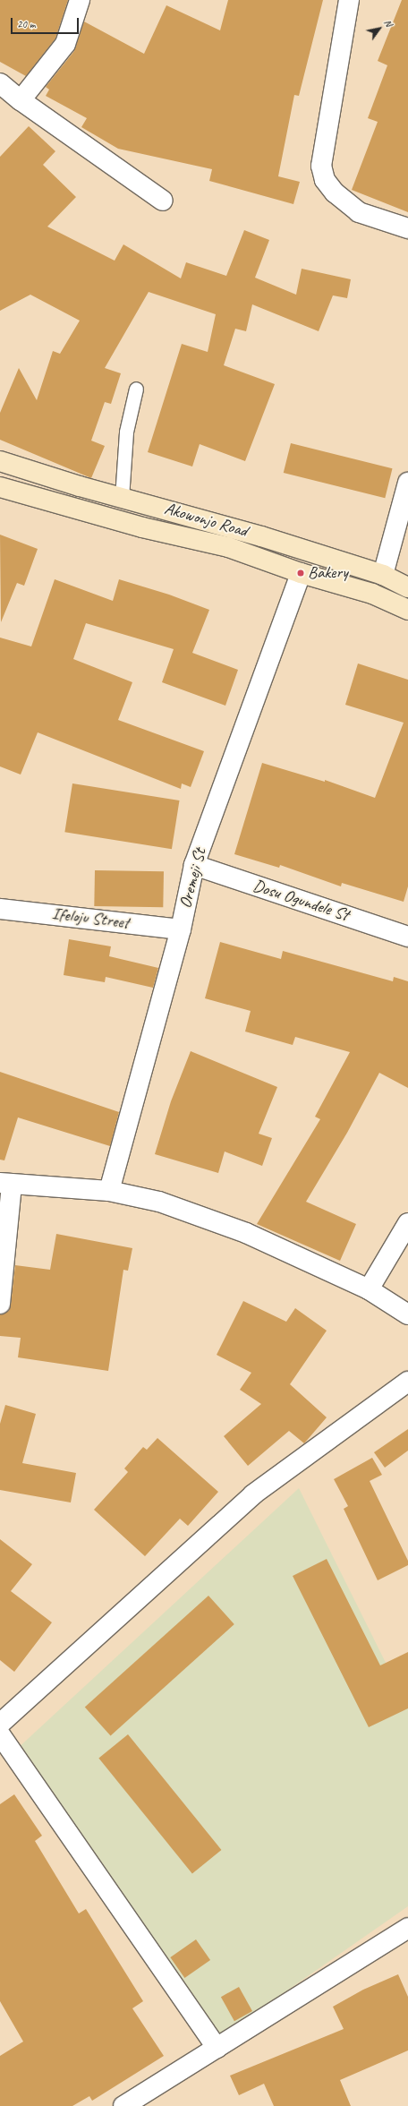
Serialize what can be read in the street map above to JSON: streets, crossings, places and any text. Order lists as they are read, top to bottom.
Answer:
{
  "streets": {
    "main road": ["Akowonjo Road"],
    "street": ["Oremeji St", "Dosu Ogundele St", "Ifeloju Street"]
  },
  "crossings": [
    ["Akowonjo Road", "Oremeji St"],
    ["Oremeji St", "Dosu Ogundele St"],
    ["Oremeji St", "Ifeloju Street"]
  ],
  "places": ["Bakery"],
  "scale_bar": "20 m",
  "north": "top right"
}
